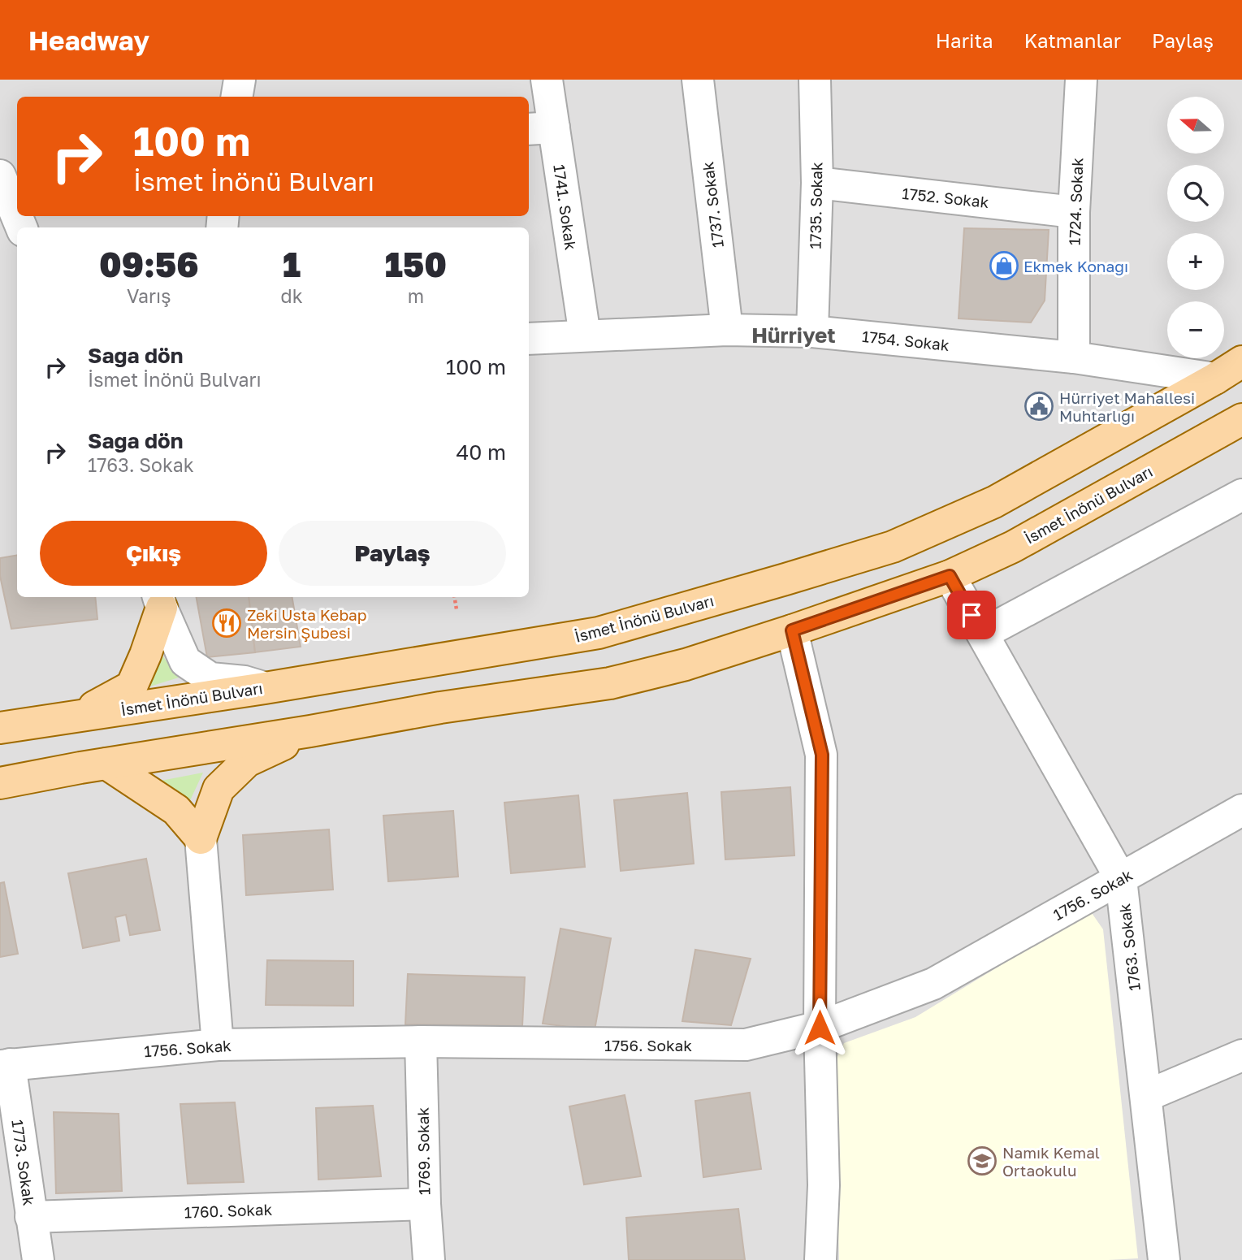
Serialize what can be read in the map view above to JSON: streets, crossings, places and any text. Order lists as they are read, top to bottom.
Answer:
{
  "streets": {
    "main road": ["İsmet İnönü Bulvarı"],
    "street": [
      "1752. Sokak",
      "1724. Sokak",
      "1737. Sokak",
      "1735. Sokak",
      "1741. Sokak",
      "1754. Sokak",
      "1756. Sokak",
      "1763. Sokak",
      "1769. Sokak",
      "1773. Sokak",
      "1760. Sokak"
    ]
  },
  "crossings": [
    ["1752. Sokak", "1724. Sokak"],
    ["1752. Sokak", "1735. Sokak"],
    ["1724. Sokak", "1754. Sokak"],
    ["1737. Sokak", "1754. Sokak"],
    ["1735. Sokak", "1754. Sokak"],
    ["1741. Sokak", "1754. Sokak"],
    ["1754. Sokak", "İsmet İnönü Bulvarı"],
    ["İsmet İnönü Bulvarı", "1763. Sokak"],
    ["1756. Sokak", "1763. Sokak"],
    ["1756. Sokak", "1769. Sokak"],
    ["1756. Sokak", "1773. Sokak"],
    ["1769. Sokak", "1760. Sokak"],
    ["1773. Sokak", "1760. Sokak"]
  ],
  "districts": ["Hürriyet"],
  "places": {
    "shop": ["Ekmek Konağı"],
    "public building": ["Hürriyet Mahallesi Muhtarlığı"],
    "restaurant": ["Zeki Usta Kebap Mersin Şubesi"],
    "school or university": ["Namık Kemal Ortaokulu"]
  },
  "north": "left",
  "page": {
    "header": "Headway",
    "nav": ["Harita", "Katmanlar", "Paylaş"],
    "map_buttons": ["+", "−"],
    "turn": ["100 m", "İsmet İnönü Bulvarı"],
    "eta": [
      "09:56",
      "Varış",
      "1",
      "dk",
      "150",
      "m"
    ],
    "list": [
      {
        "name": "Sağa dön",
        "note": "İsmet İnönü Bulvarı",
        "value": "100 m"
      },
      {
        "name": "Sağa dön",
        "note": "1763. Sokak",
        "value": "40 m"
      }
    ],
    "buttons": ["Çıkış", "Paylaş"]
  }
}
